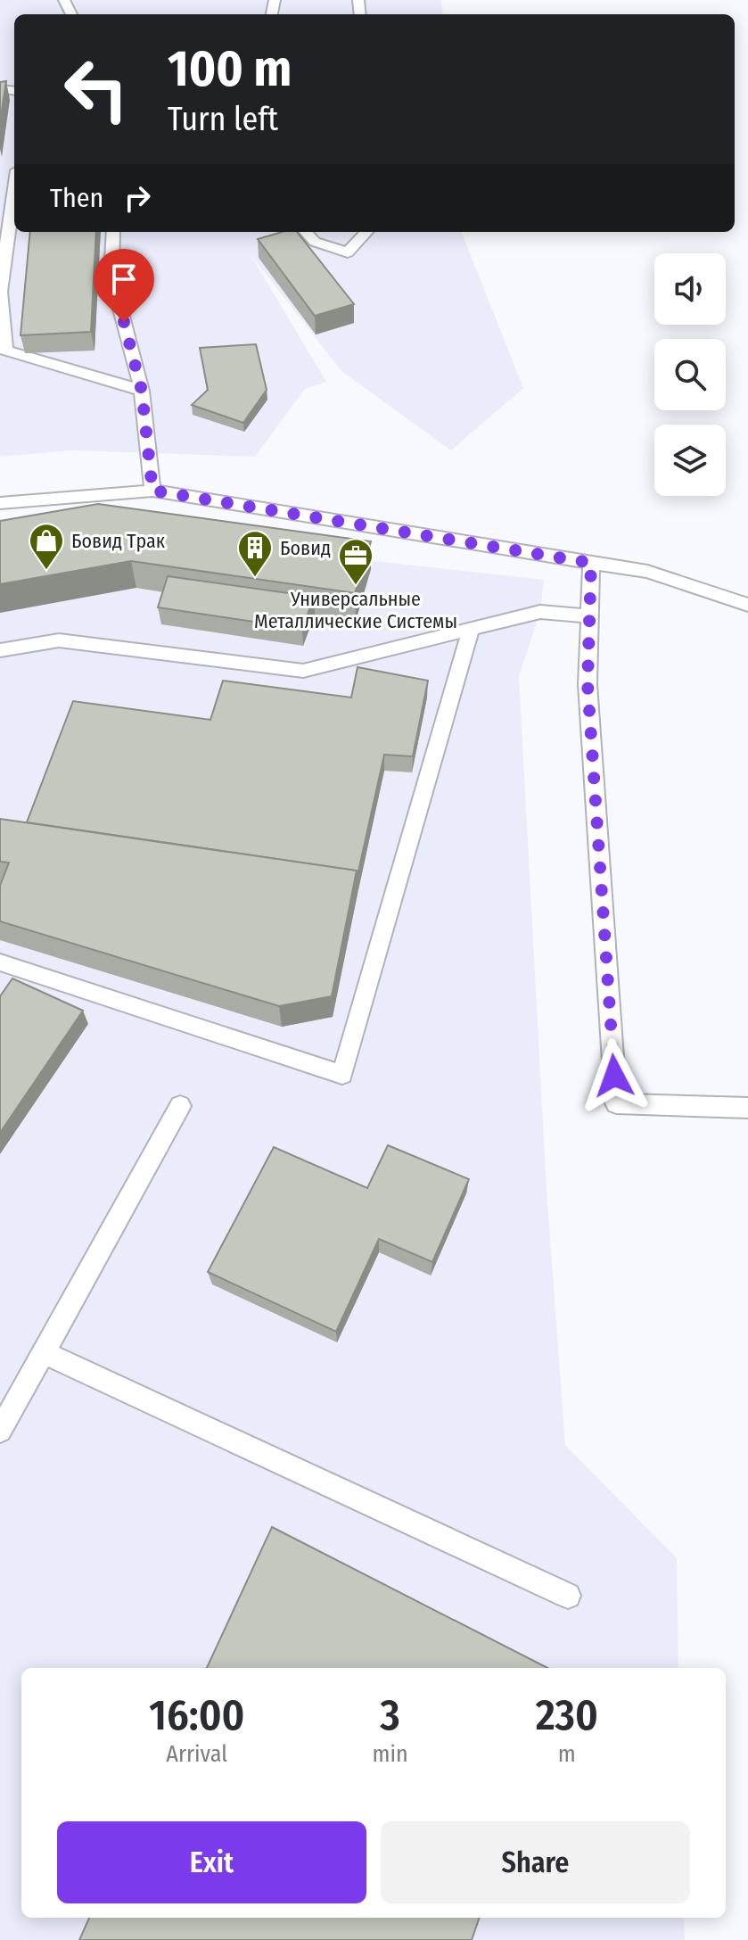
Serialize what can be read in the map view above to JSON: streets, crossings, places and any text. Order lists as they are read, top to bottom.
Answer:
{
  "places": {
    "shop": ["Бовид Трак"],
    "building": ["Бовид"],
    "office": ["Универсальные Металлические Системы"]
  },
  "page": {
    "turn": ["100 m", "Turn left"],
    "then": "Then",
    "eta": [
      "16:00",
      "Arrival",
      "3",
      "min",
      "230",
      "m"
    ],
    "buttons": ["Exit", "Share"]
  }
}
